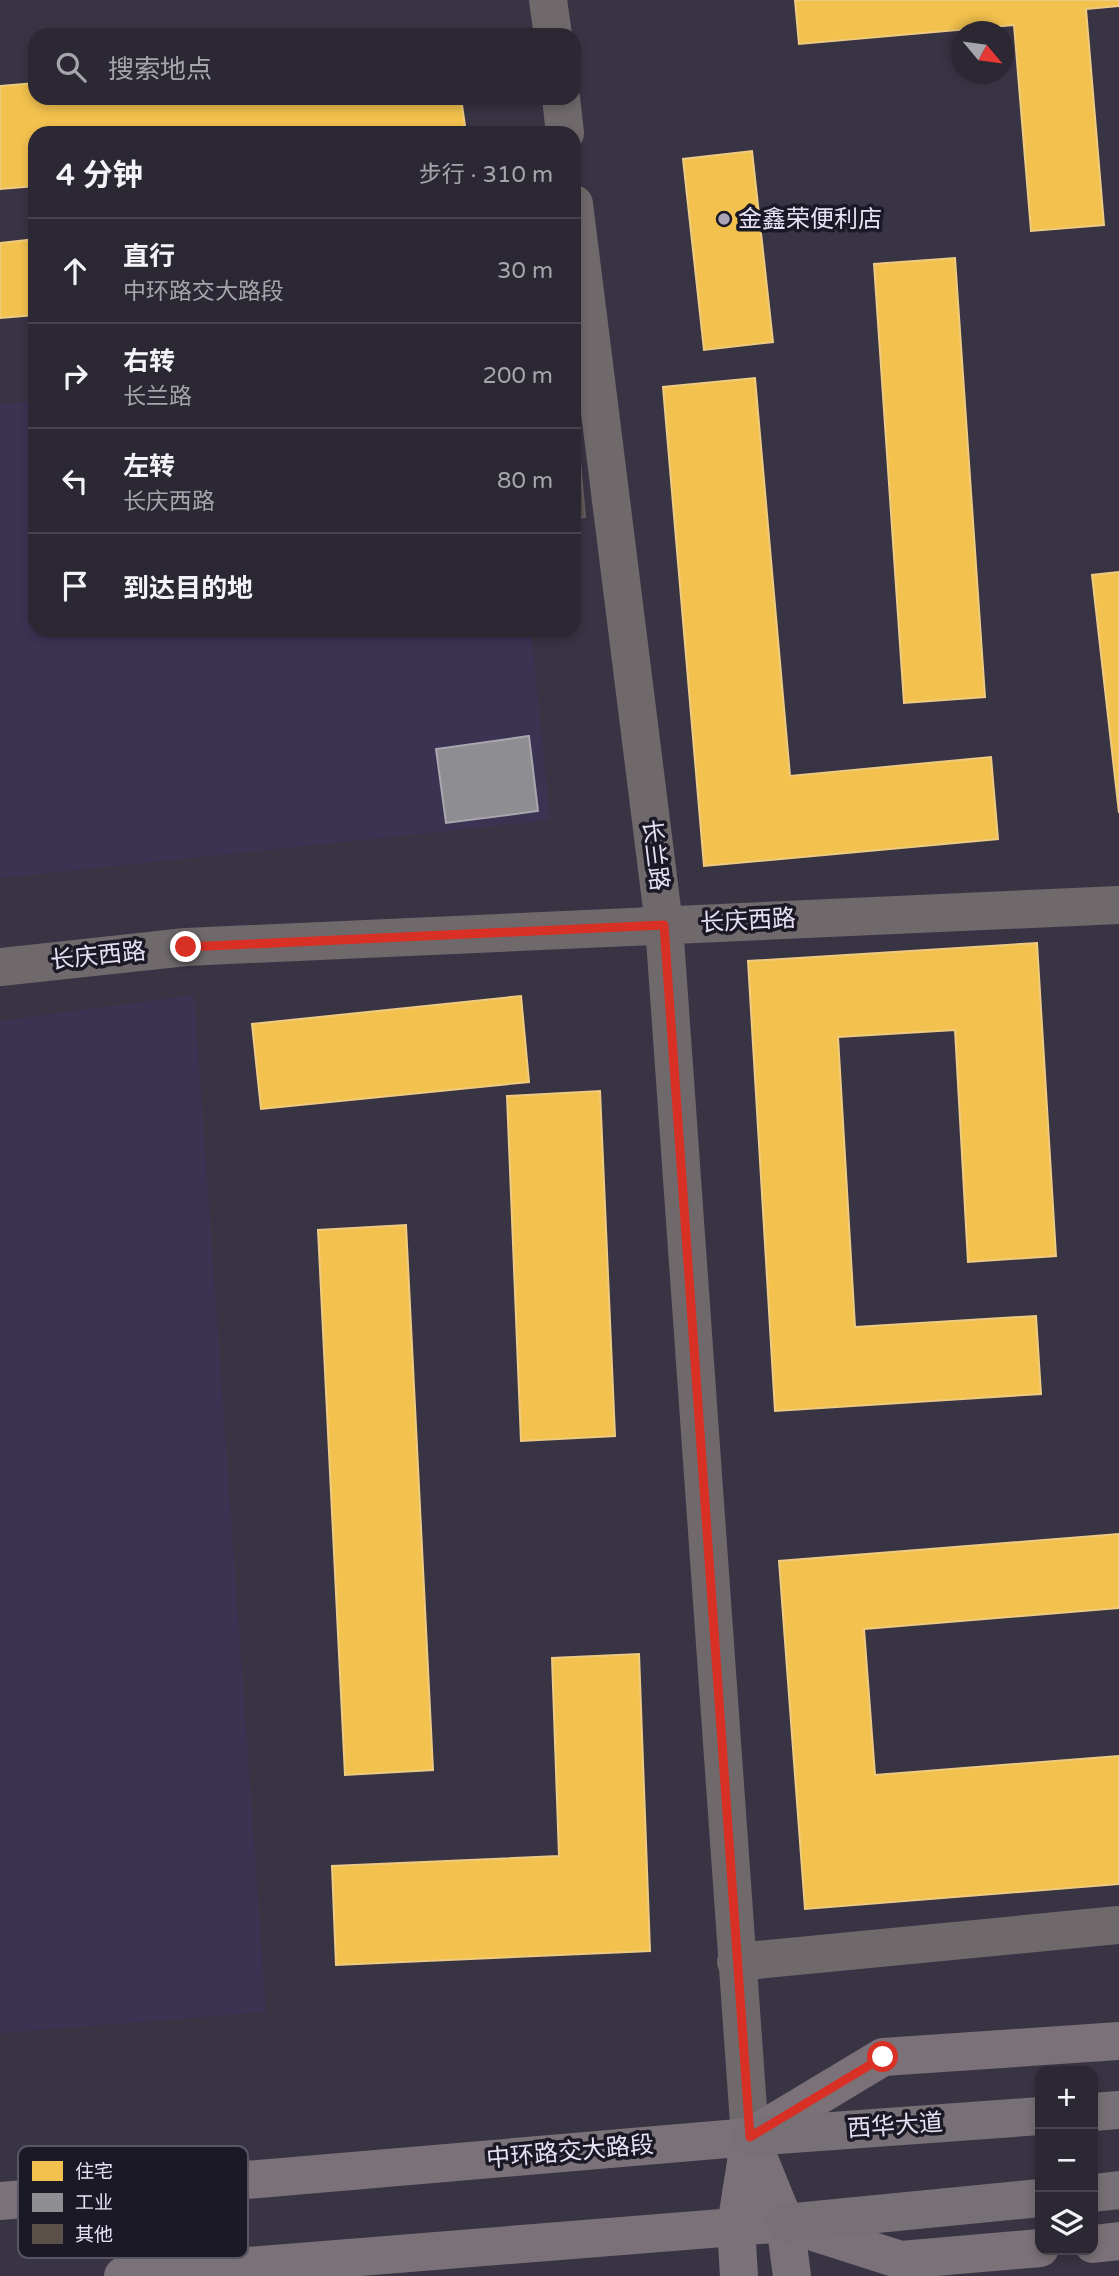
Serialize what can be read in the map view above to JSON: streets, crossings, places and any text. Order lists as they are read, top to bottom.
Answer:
{
  "streets": {
    "highway": ["西华大道"],
    "main road": ["中环路交大路段"],
    "street": ["长兰路", "长庆西路"]
  },
  "crossings": [
    ["长兰路", "长庆西路"],
    ["长兰路", "西华大道"],
    ["长兰路", "中环路交大路段"],
    ["西华大道", "中环路交大路段"]
  ],
  "places": ["金鑫荣便利店"],
  "legend": ["住宅", "工业", "其他"],
  "north": "bottom right",
  "page": {
    "search": "搜索地点",
    "heading": ["4 分钟", "步行 · 310 m"],
    "list": [
      ["直行", "中环路交大路段", "30 m"],
      ["右转", "长兰路", "200 m"],
      ["左转", "长庆西路", "80 m"],
      "到达目的地"
    ],
    "map_buttons": ["+", "−"]
  }
}
